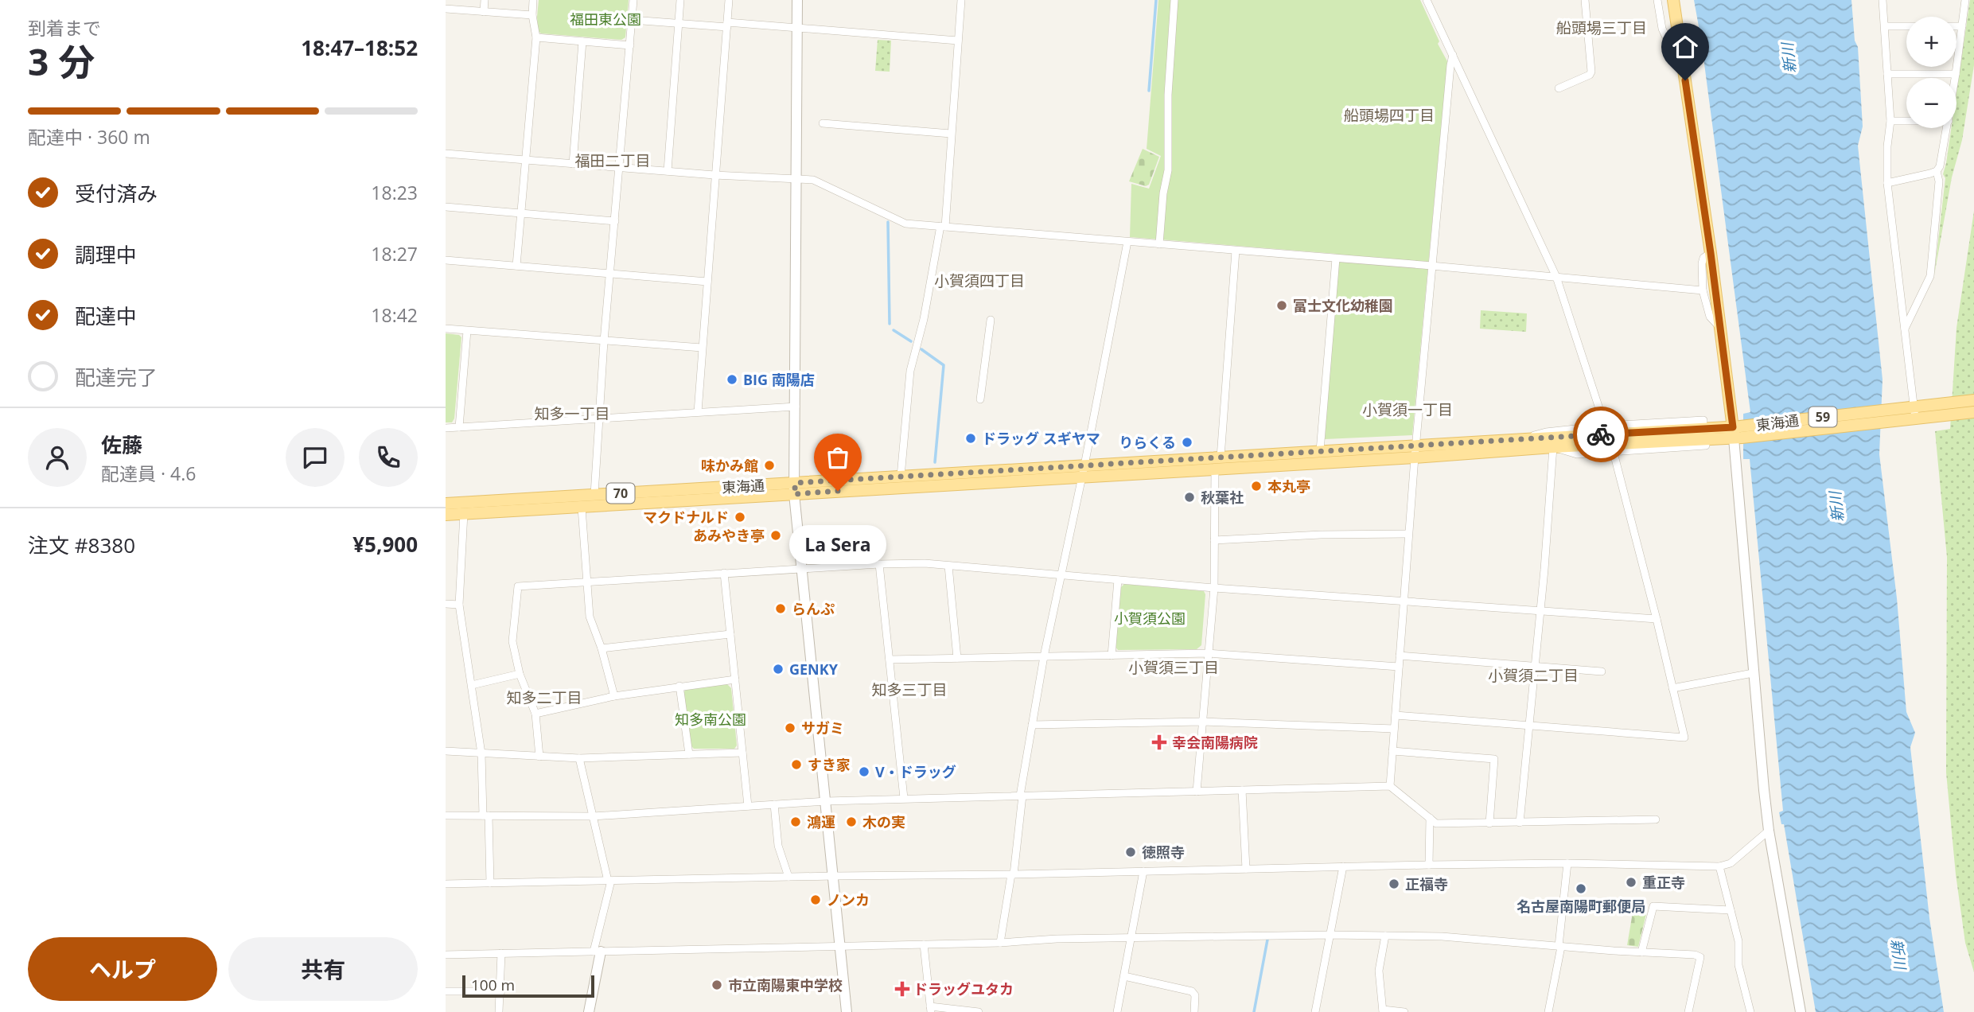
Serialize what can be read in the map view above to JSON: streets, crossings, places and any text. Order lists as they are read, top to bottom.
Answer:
{
  "streets": {
    "main road": ["59", "東海通", "70"]
  },
  "districts": [
    "船頭場三丁目",
    "船頭場四丁目",
    "福田二丁目",
    "小賀須四丁目",
    "小賀須一丁目",
    "知多一丁目",
    "小賀須三丁目",
    "小賀須二丁目",
    "知多三丁目",
    "知多二丁目"
  ],
  "water": ["新川"],
  "parks": ["福田東公園", "小賀須公園", "知多南公園"],
  "places": {
    "other": [
      "富士文化幼稚園",
      "BIG 南陽店",
      "ドラッグ スギヤマ",
      "りらくる",
      "味かみ館",
      "本丸亭",
      "La Sera",
      "秋葉社",
      "マクドナルド",
      "あみやき亭",
      "らんぷ",
      "GENKY",
      "サガミ",
      "すき家",
      "V・ドラッグ",
      "鴻運",
      "木の実",
      "徳照寺",
      "重正寺",
      "正福寺",
      "名古屋南陽町郵便局",
      "ノンカ",
      "市立南陽東中学校"
    ],
    "health": ["幸会南陽病院", "ドラッグユタカ"]
  },
  "scale_bar": "100 m",
  "page": {
    "heading": ["3 分", "到着まで", "18:47–18:52"],
    "panel": [
      "佐藤",
      "配達員 · 4.6",
      "注文 #8380",
      "¥5,900"
    ],
    "map_buttons": ["+", "−"],
    "bar": "配達中 · 360 m",
    "list": [
      ["受付済み", "18:23"],
      ["調理中", "18:27"],
      ["配達中", "18:42"],
      "配達完了"
    ],
    "bubble": "La Sera",
    "buttons": ["ヘルプ", "共有"],
    "scale": "100 m"
  }
}
